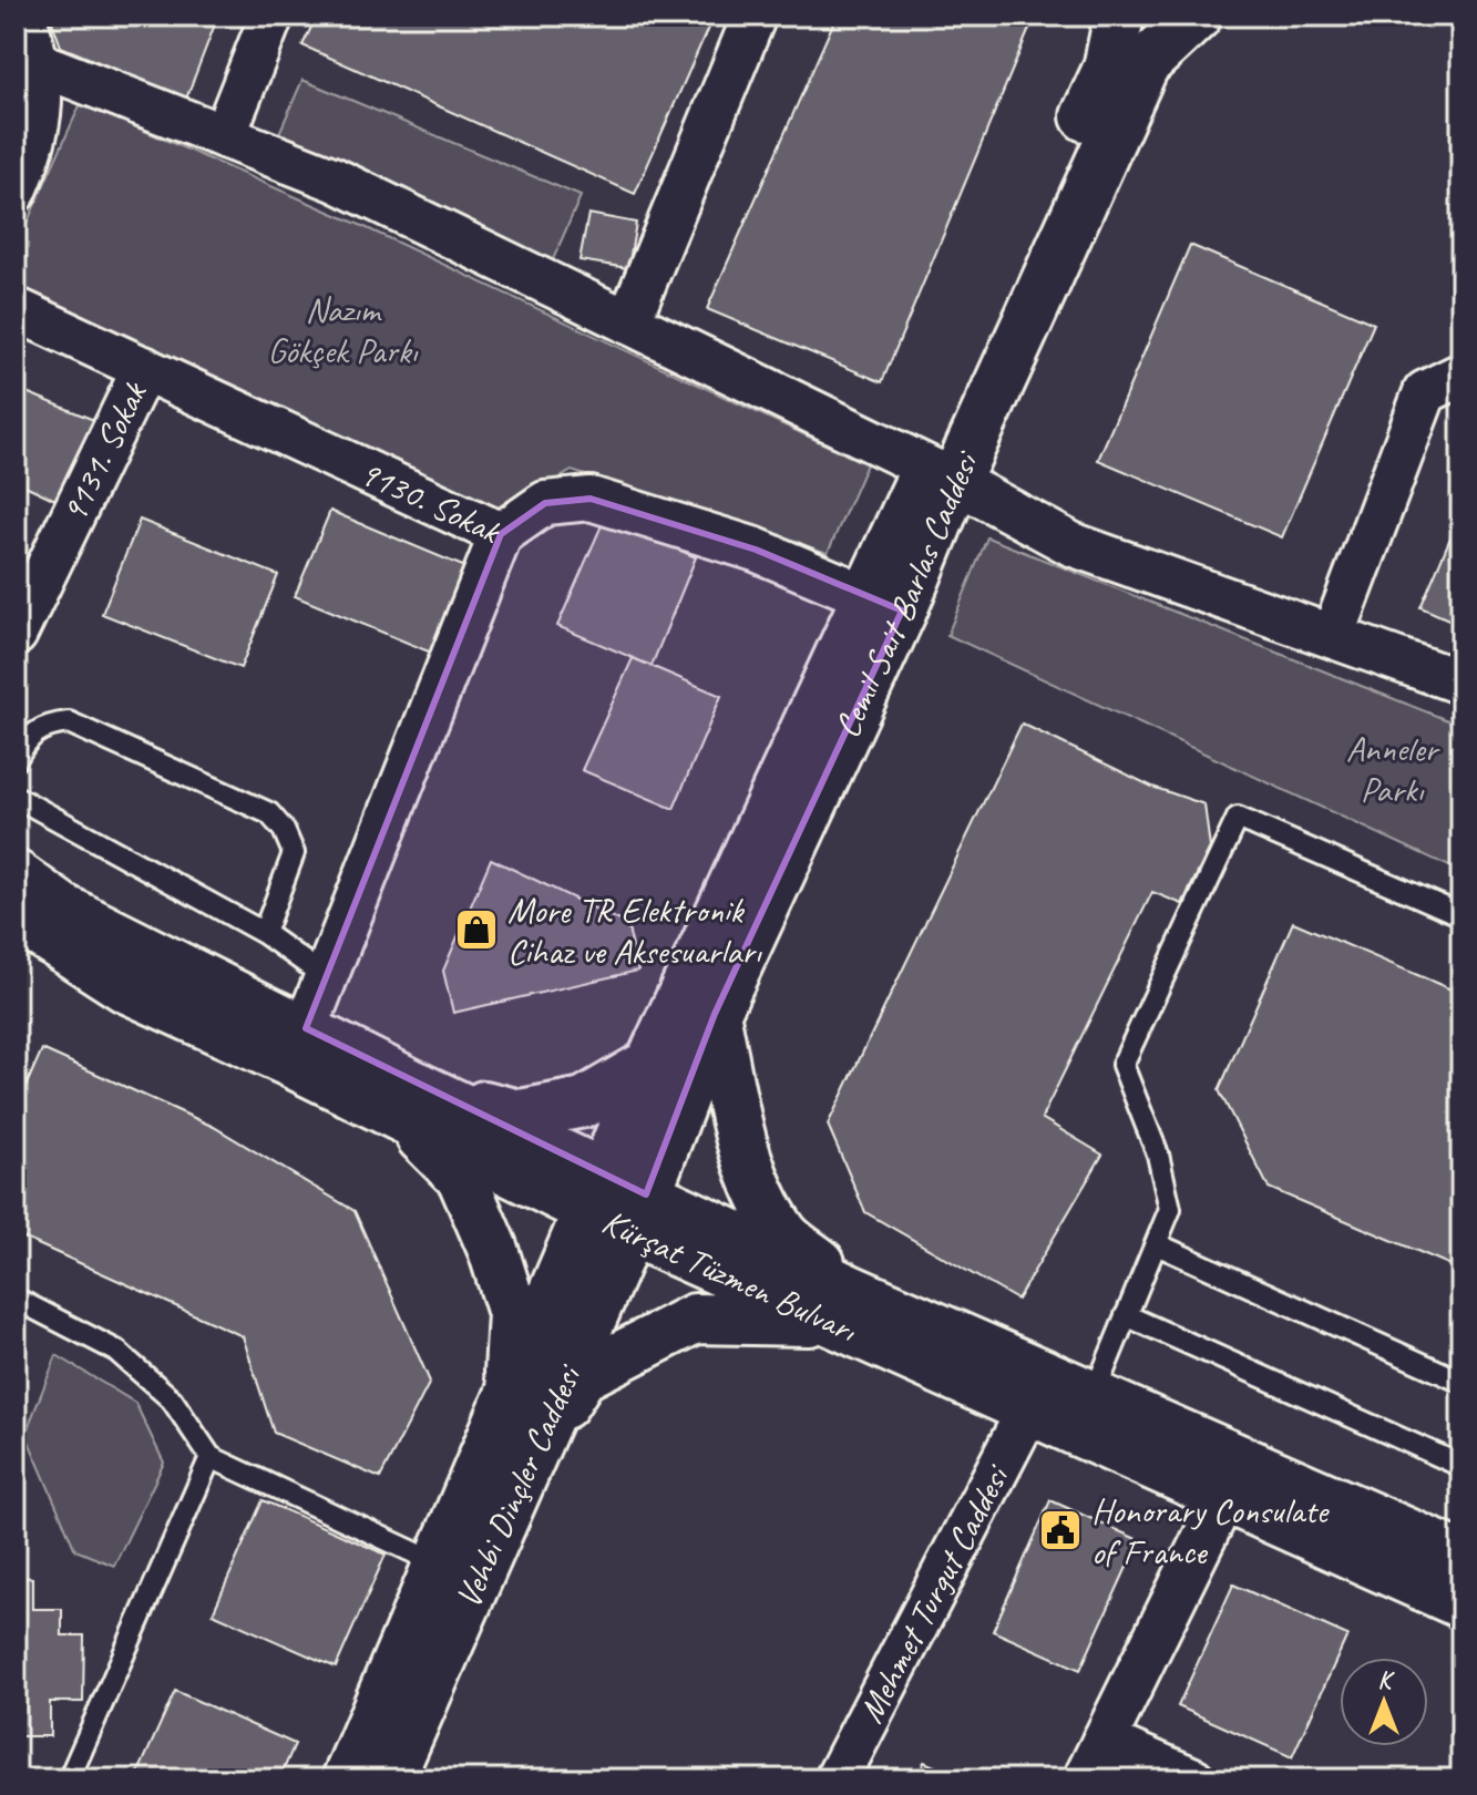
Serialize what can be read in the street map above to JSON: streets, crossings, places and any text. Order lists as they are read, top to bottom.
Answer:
{
  "streets": {
    "street": [
      "9131. Sokak",
      "9130. Sokak",
      "Cemil Sait Barlas Caddesi",
      "Kürşat Tüzmen Bulvarı",
      "Vehbi Dinçler Caddesi",
      "Mehmet Turgut Caddesi"
    ]
  },
  "crossings": [
    ["9131. Sokak", "9130. Sokak"],
    ["9130. Sokak", "Cemil Sait Barlas Caddesi"],
    ["Cemil Sait Barlas Caddesi", "Kürşat Tüzmen Bulvarı"],
    ["Cemil Sait Barlas Caddesi", "Vehbi Dinçler Caddesi"],
    ["Kürşat Tüzmen Bulvarı", "Vehbi Dinçler Caddesi"],
    ["Kürşat Tüzmen Bulvarı", "Mehmet Turgut Caddesi"]
  ],
  "parks": ["Nazım Gökçek Parkı", "Anneler Parkı"],
  "places": {
    "shop": ["More TR Elektronik Cihaz ve Aksesuarları"],
    "public building": ["Honorary Consulate of France"]
  },
  "north": "top"
}
